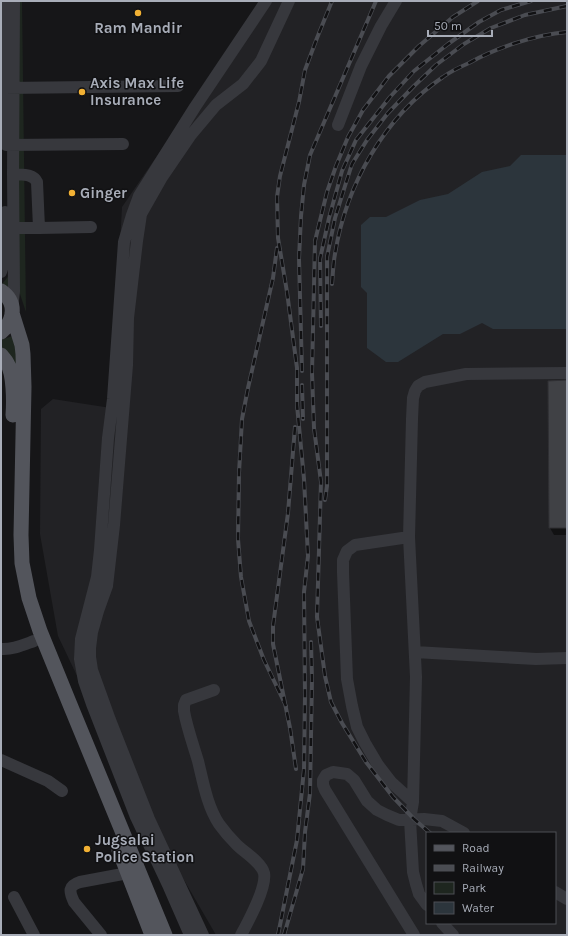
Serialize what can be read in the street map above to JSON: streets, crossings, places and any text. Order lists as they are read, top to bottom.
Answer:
{
  "places": [
    "Ram Mandir",
    "Axis Max Life Insurance",
    "Ginger",
    "Jugsalai Police Station"
  ],
  "legend": [
    "Road",
    "Railway",
    "Park",
    "Water"
  ],
  "scale_bar": "50 m"
}
